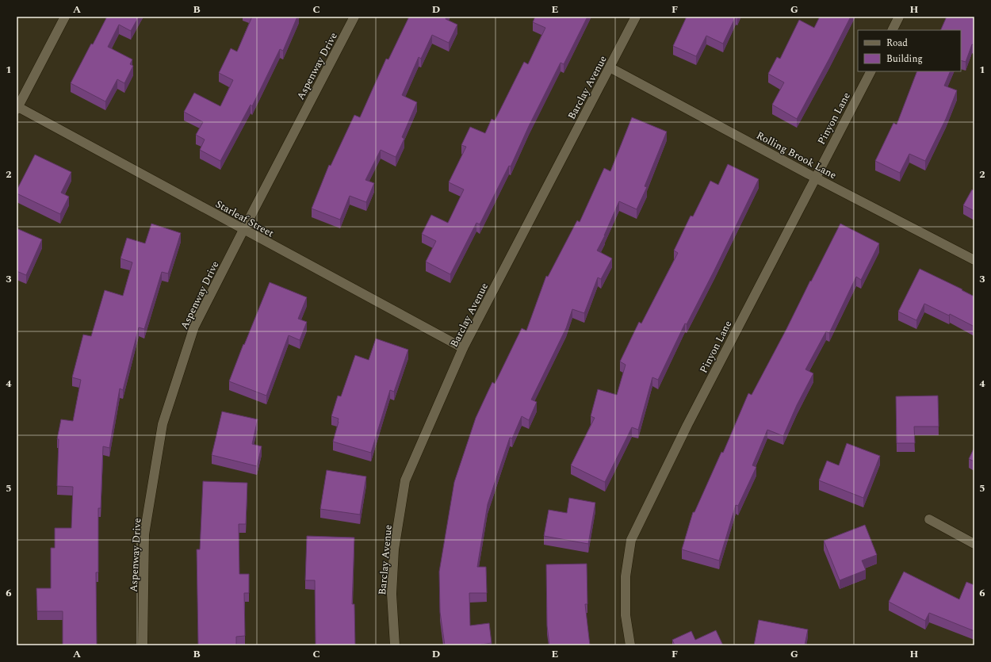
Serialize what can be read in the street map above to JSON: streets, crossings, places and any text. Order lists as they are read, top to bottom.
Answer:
{
  "streets": {
    "street": [
      "Aspenway Drive",
      "Barclay Avenue",
      "Pinyon Lane",
      "Rolling Brook Lane",
      "Starleaf Street"
    ]
  },
  "crossings": [
    ["Aspenway Drive", "Starleaf Street"],
    ["Barclay Avenue", "Rolling Brook Lane"],
    ["Barclay Avenue", "Starleaf Street"],
    ["Pinyon Lane", "Rolling Brook Lane"]
  ],
  "legend": ["Road", "Building"],
  "grid": {
    "columns": [
      "A",
      "B",
      "C",
      "D",
      "E",
      "F",
      "G",
      "H"
    ],
    "rows": [
      "1",
      "2",
      "3",
      "4",
      "5",
      "6"
    ]
  }
}
